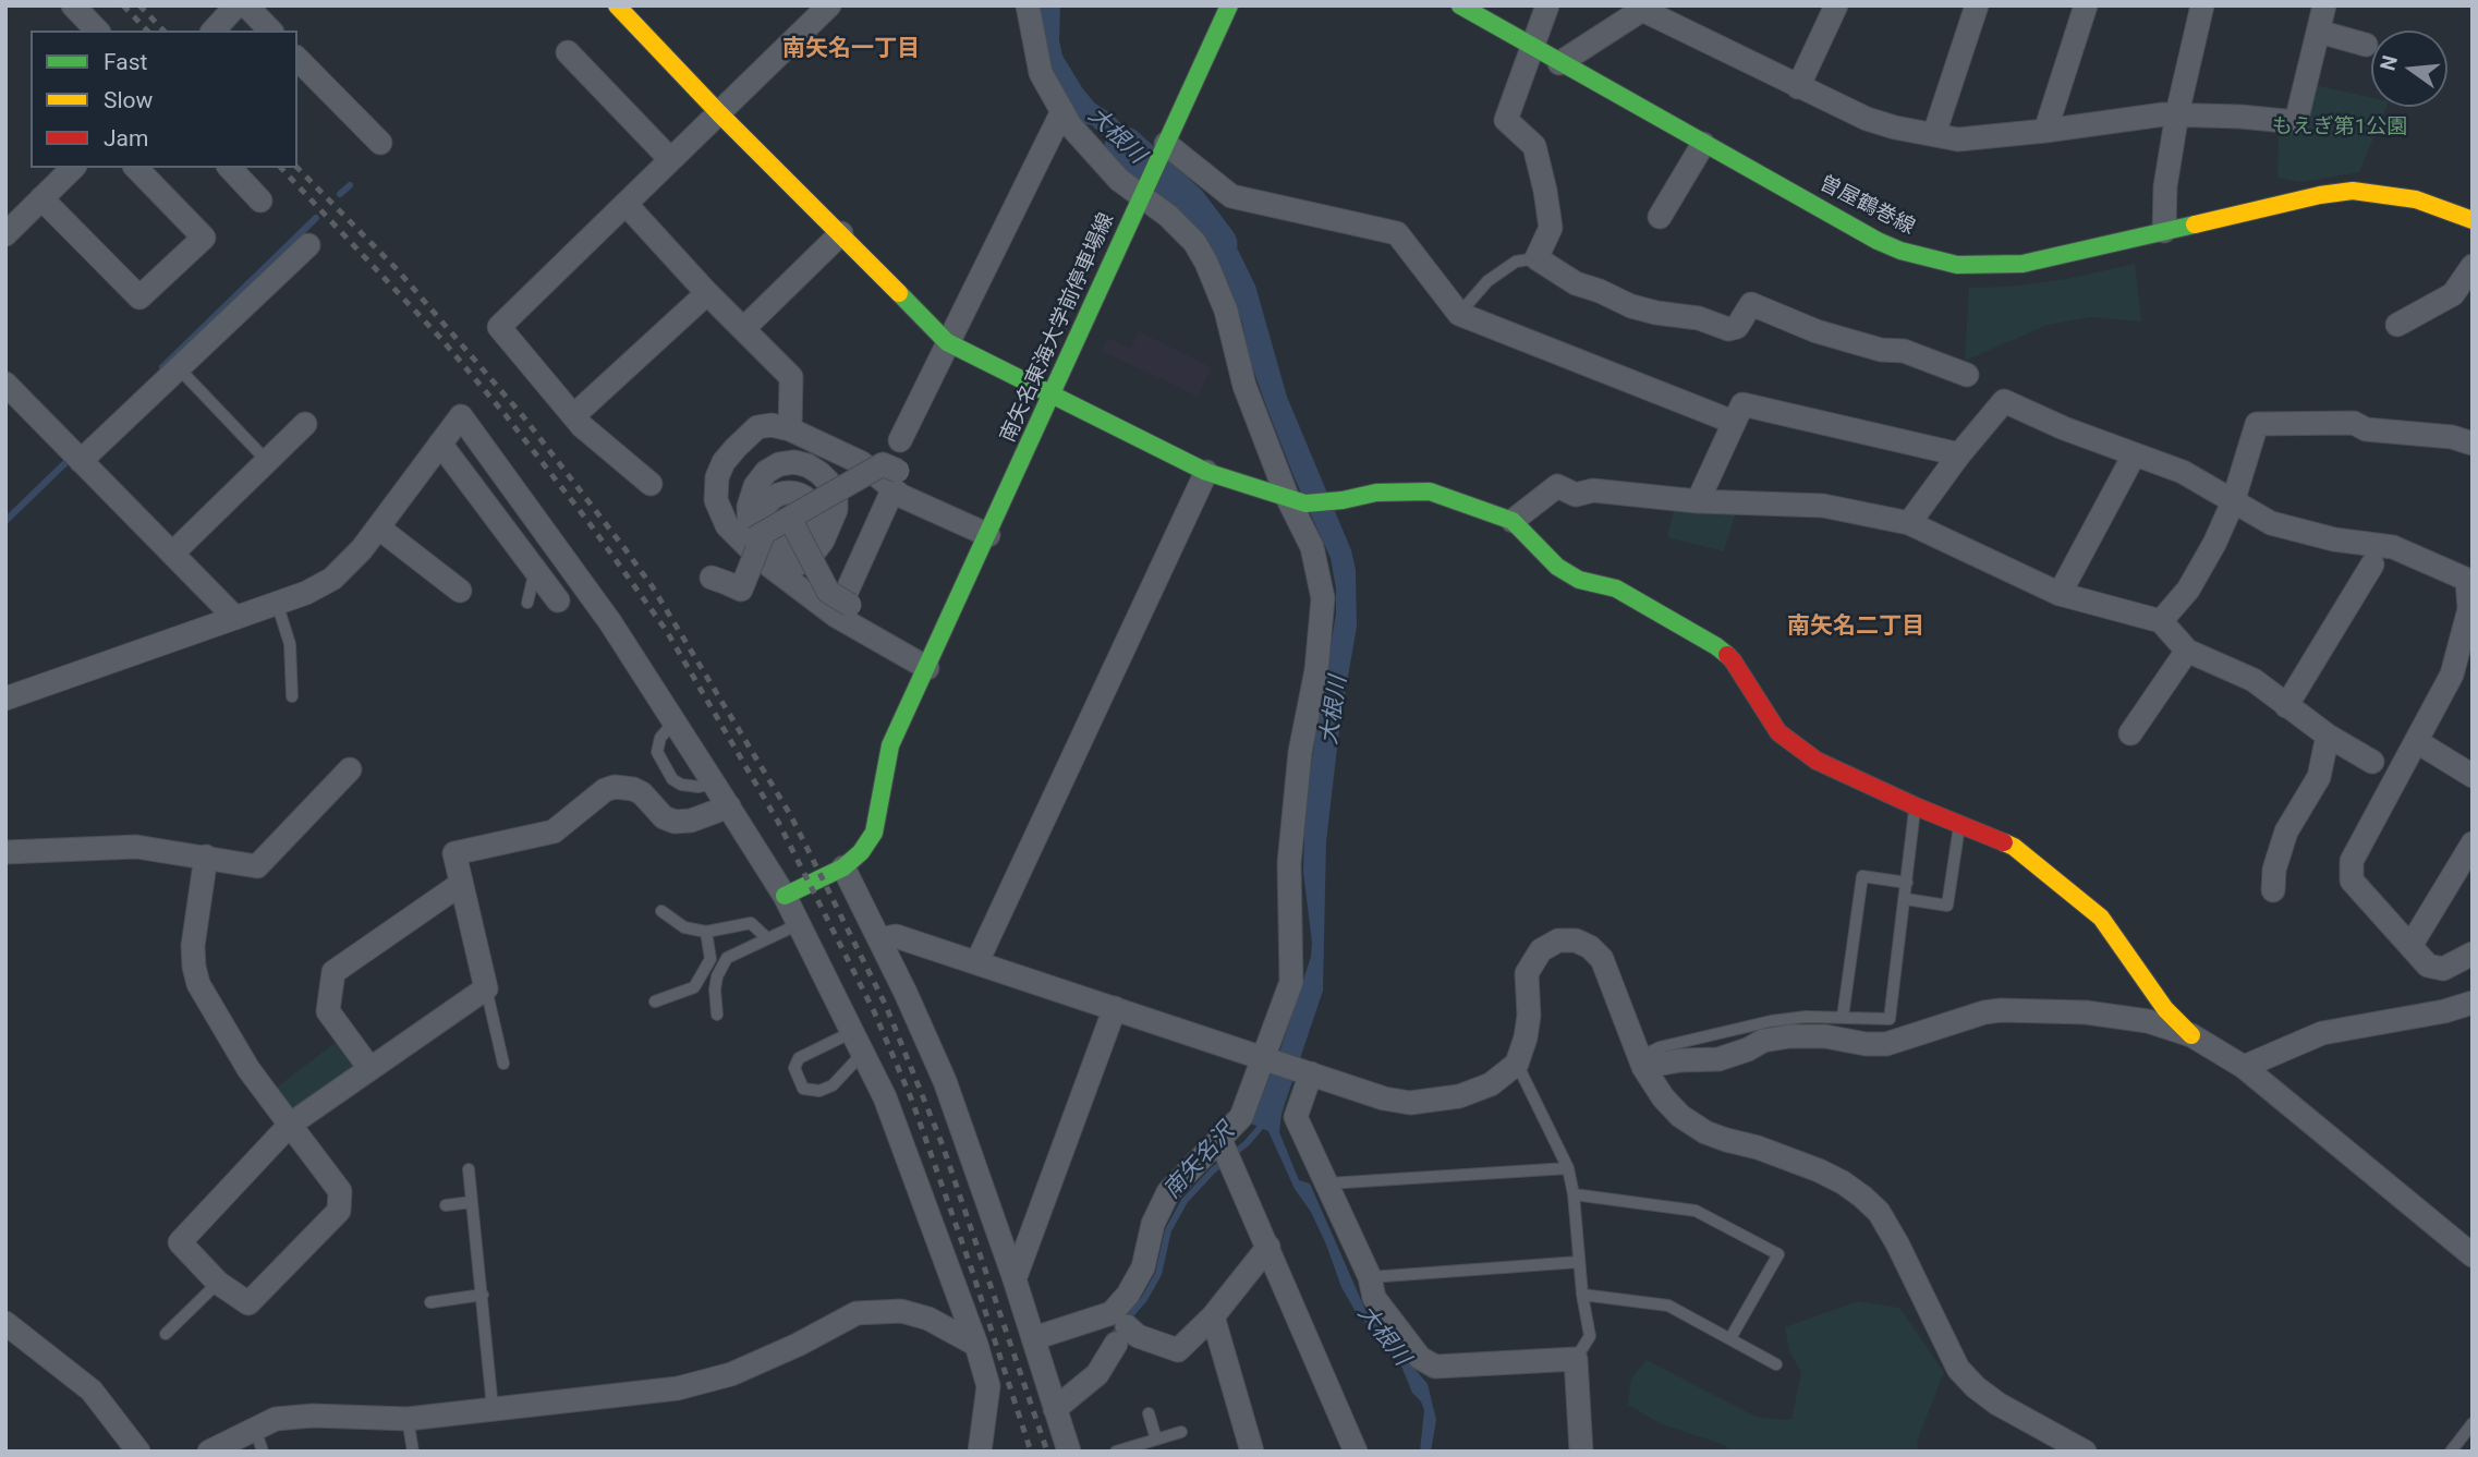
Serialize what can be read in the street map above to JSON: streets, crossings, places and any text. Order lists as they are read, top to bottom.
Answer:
{
  "streets": {
    "street": ["曽屋鶴巻線", "南矢名東海大学前停車場線"]
  },
  "districts": ["南矢名一丁目", "南矢名二丁目"],
  "water": ["大根川", "南矢名沢"],
  "parks": ["もえぎ第1公園"],
  "legend": ["Fast", "Slow", "Jam"],
  "north": "left"
}
